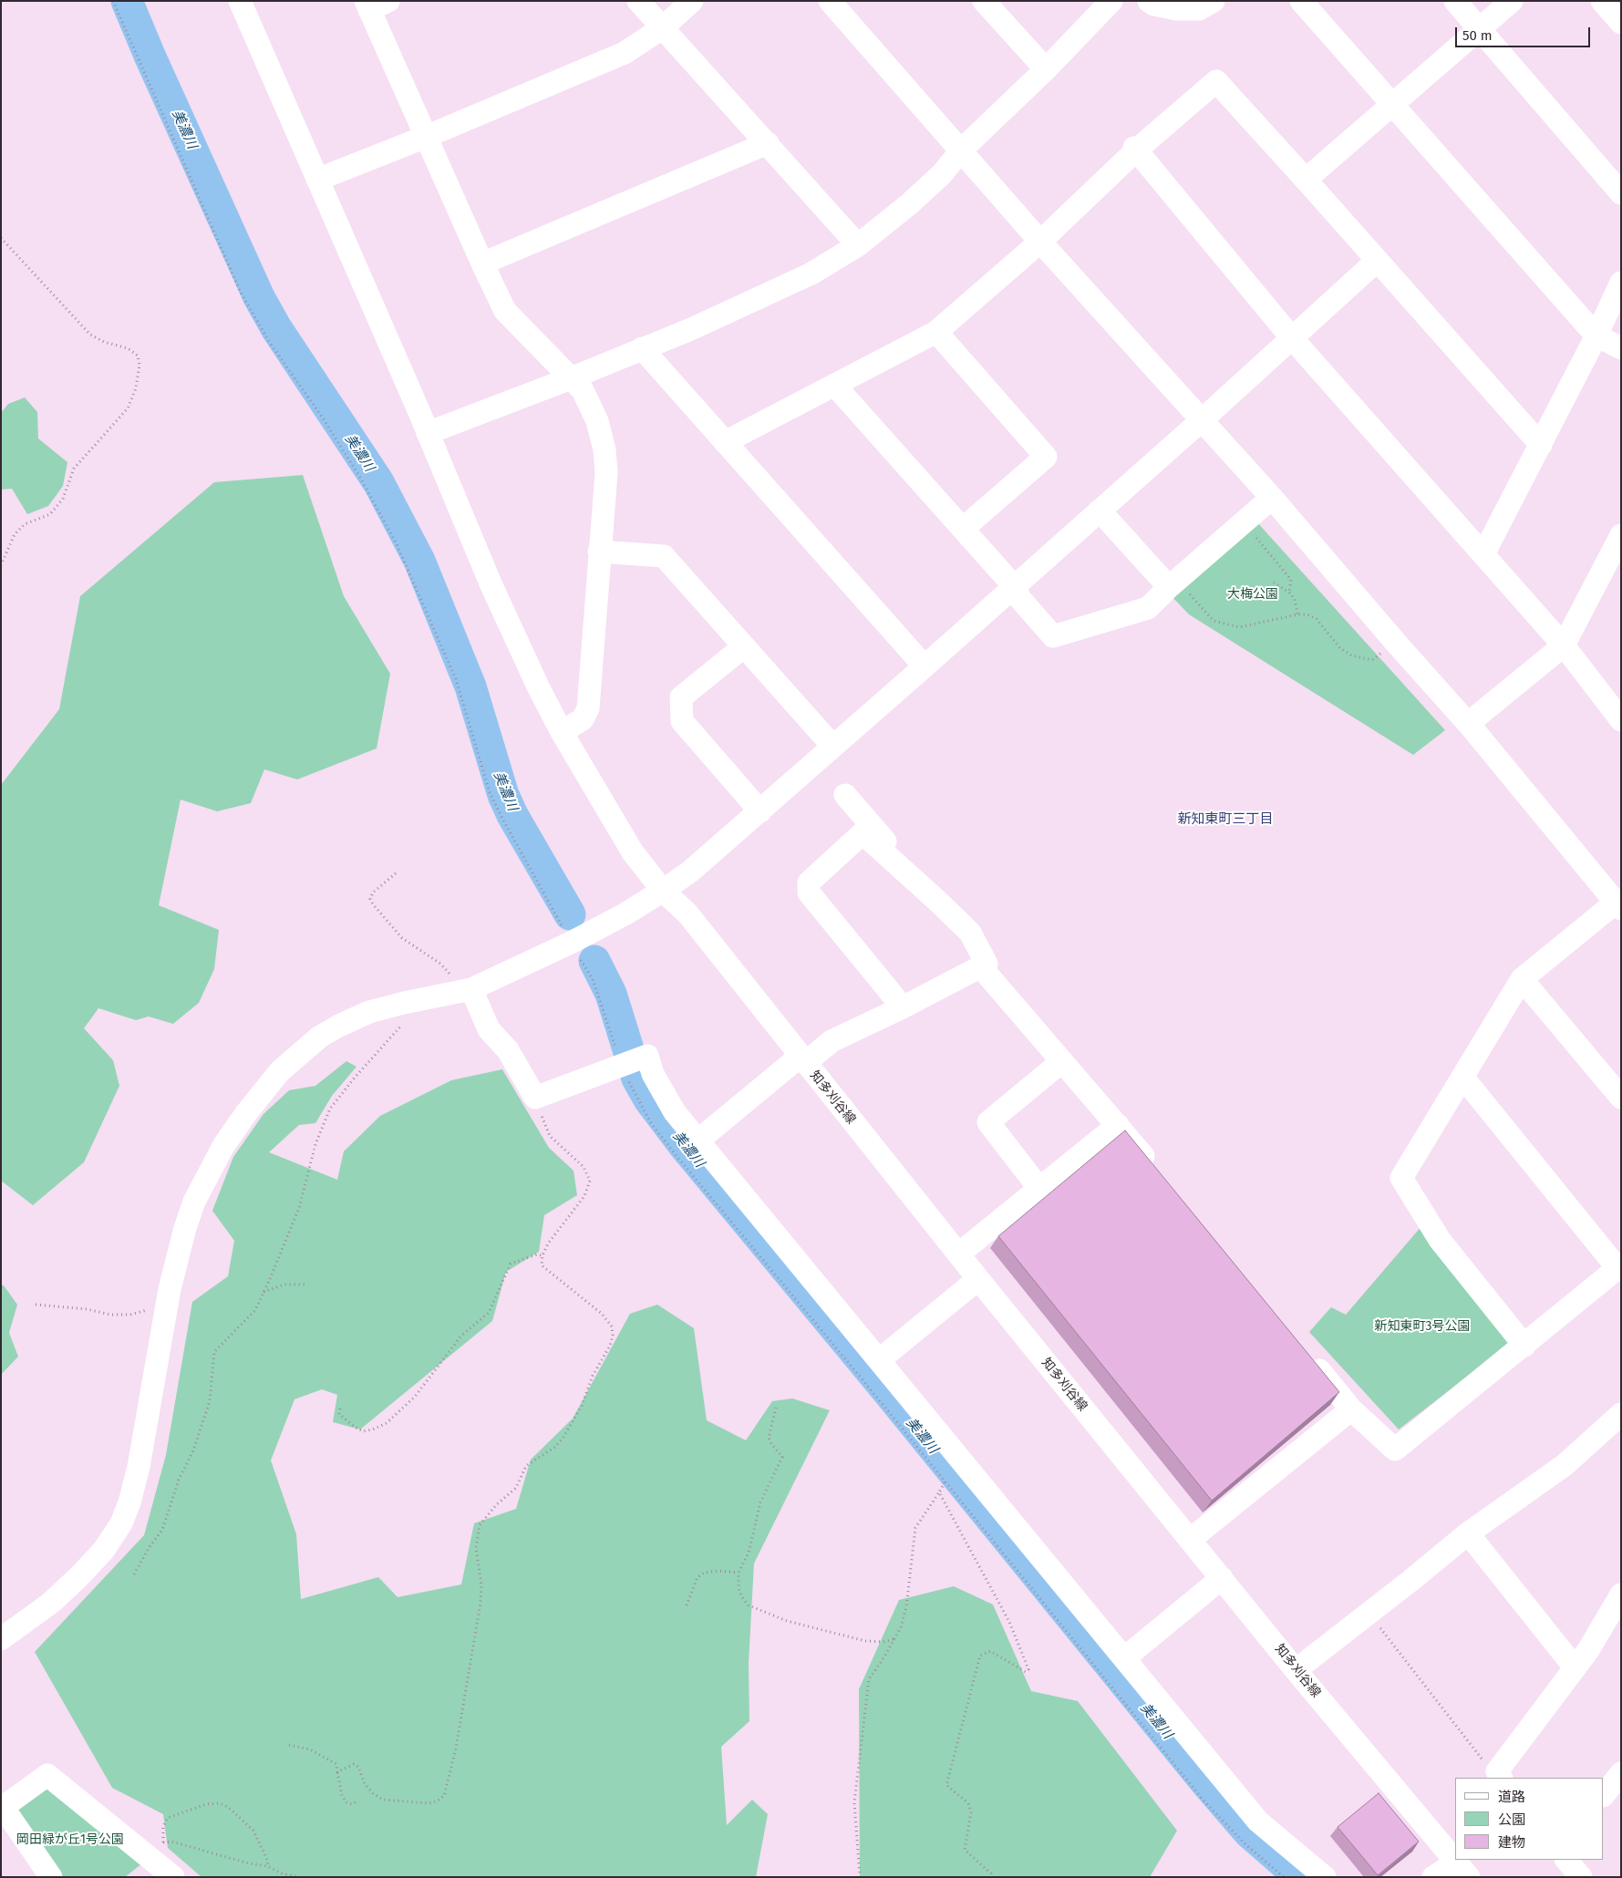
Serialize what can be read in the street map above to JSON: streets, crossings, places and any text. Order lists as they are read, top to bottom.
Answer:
{
  "streets": {
    "street": ["知多刈谷線"]
  },
  "districts": ["新知東町三丁目"],
  "water": ["美濃川"],
  "parks": ["大梅公園", "新知東町3号公園", "岡田緑が丘1号公園"],
  "legend": ["道路", "公園", "建物"],
  "scale_bar": "50 m"
}
